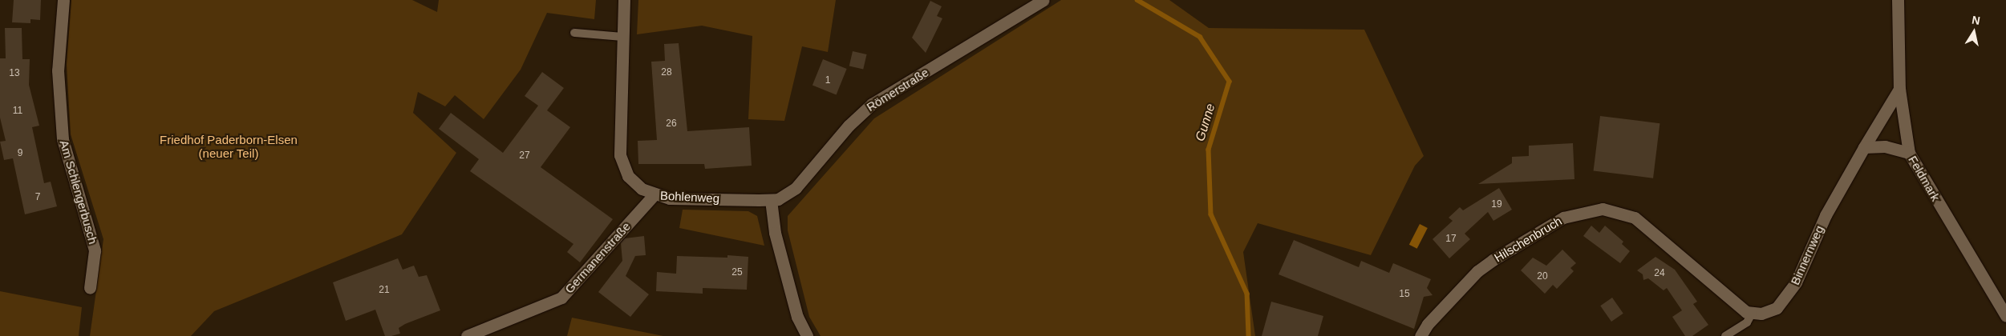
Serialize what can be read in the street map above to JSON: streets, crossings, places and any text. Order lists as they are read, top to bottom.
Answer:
{
  "streets": {
    "street": [
      "Römerstraße",
      "Feldmark",
      "Am Schlengerbusch",
      "Bohlenweg",
      "Hilschenbruch",
      "Binnernweg",
      "Germanenstraße"
    ]
  },
  "crossings": [
    ["Römerstraße", "Bohlenweg"],
    ["Feldmark", "Binnernweg"],
    ["Bohlenweg", "Germanenstraße"],
    ["Hilschenbruch", "Binnernweg"]
  ],
  "water": ["Gunne"],
  "parks": ["Friedhof Paderborn-Elsen (neuer Teil)"],
  "house_numbers": [
    "28",
    "13",
    "1",
    "11",
    "26",
    "9",
    "27",
    "7",
    "19",
    "17",
    "25",
    "24",
    "20",
    "21",
    "15"
  ],
  "north": "top"
}
